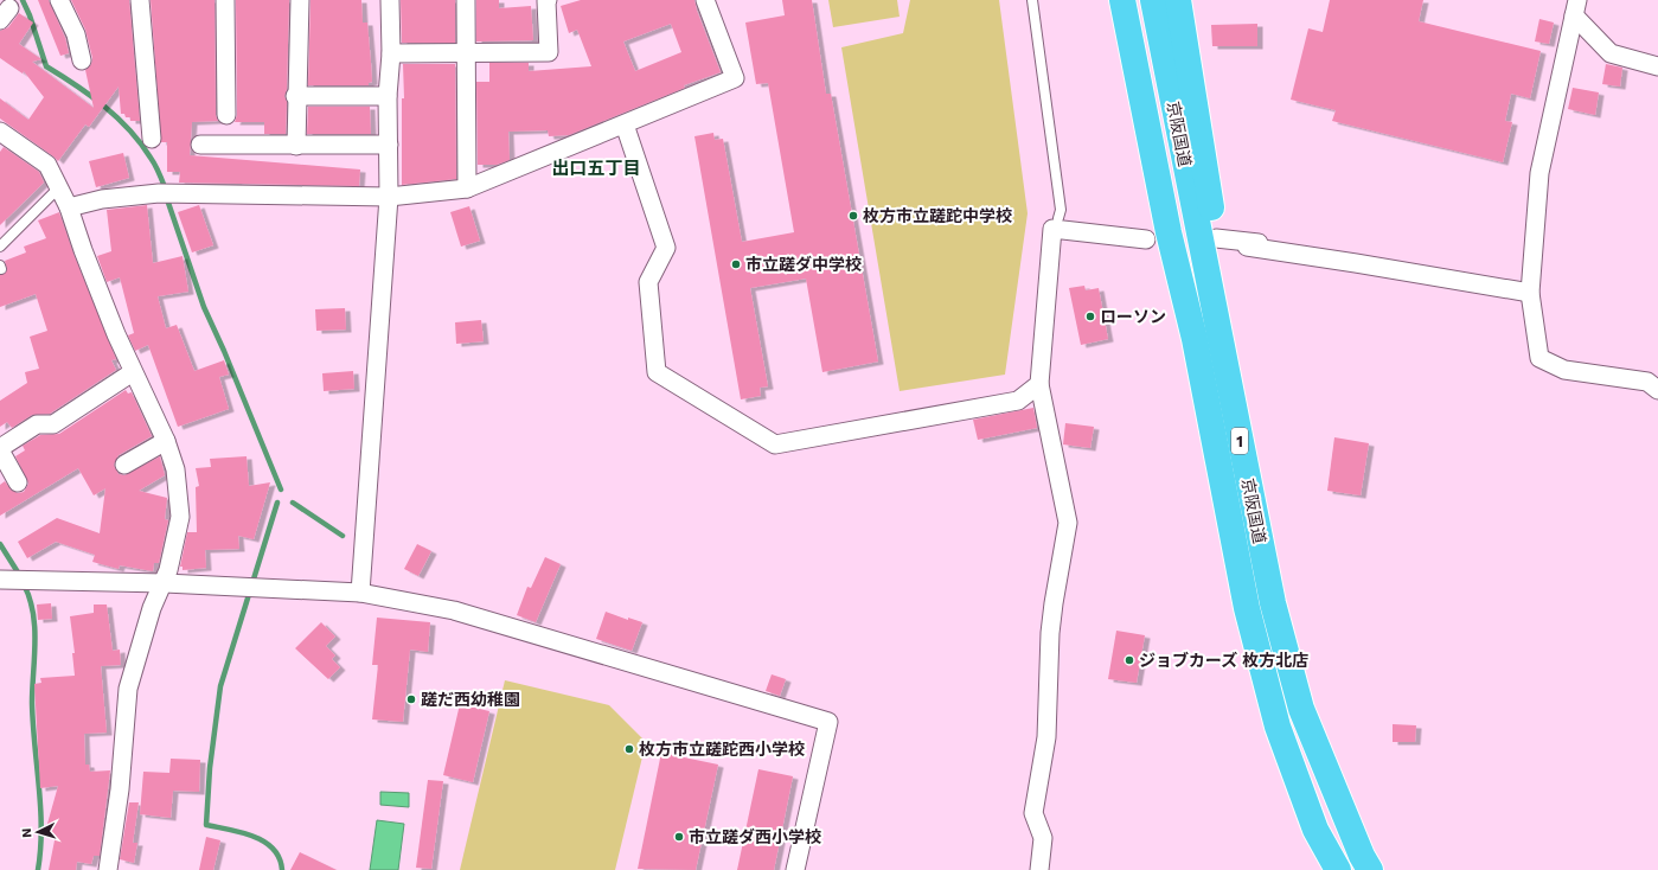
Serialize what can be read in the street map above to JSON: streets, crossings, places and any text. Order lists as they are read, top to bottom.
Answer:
{
  "streets": {
    "highway": ["京阪国道", "1"]
  },
  "districts": ["出口五丁目"],
  "places": [
    "枚方市立蹉跎中学校",
    "市立蹉ダ中学校",
    "ローソン",
    "ジョブカーズ 枚方北店",
    "蹉だ西幼稚園",
    "枚方市立蹉跎西小学校",
    "市立蹉ダ西小学校"
  ],
  "north": "left"
}
